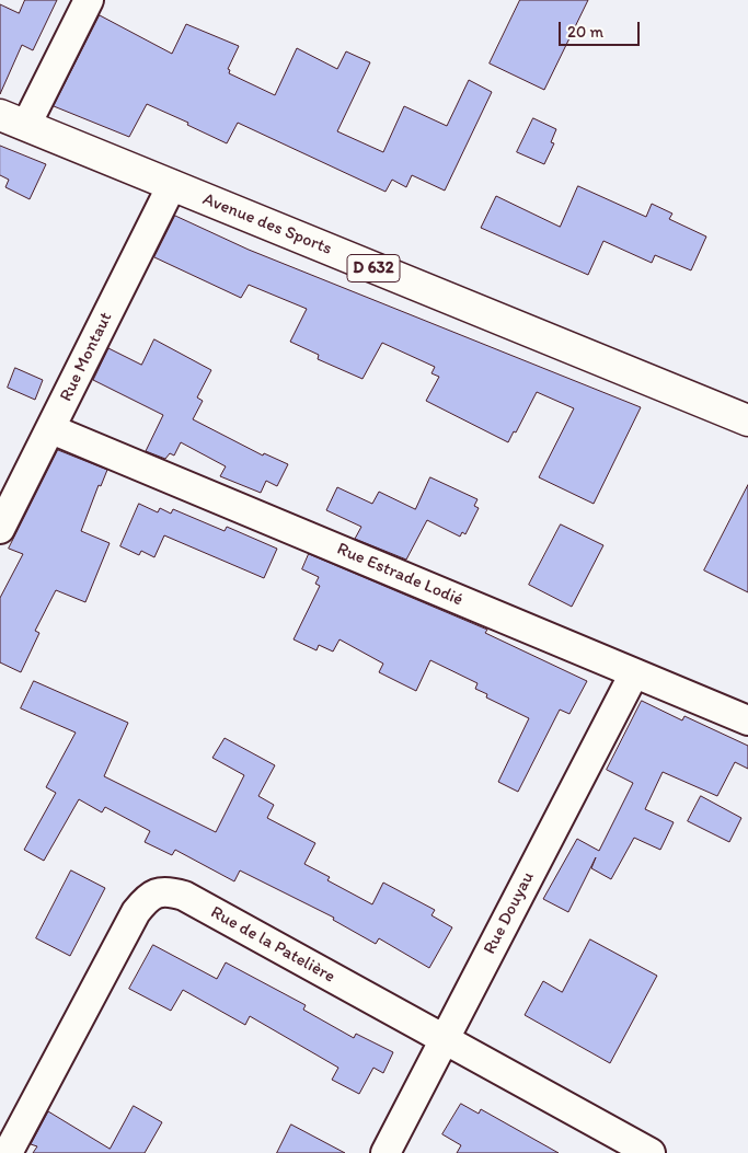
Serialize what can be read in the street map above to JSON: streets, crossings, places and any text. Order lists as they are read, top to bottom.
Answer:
{
  "streets": {
    "main road": ["Avenue des Sports", "D 632"],
    "street": [
      "Rue Montaut",
      "Rue Estrade Lodié",
      "Rue Douyau",
      "Rue de la Patelière"
    ]
  },
  "crossings": [
    ["Avenue des Sports", "Rue Montaut"],
    ["Rue Montaut", "Rue Estrade Lodié"],
    ["Rue Estrade Lodié", "Rue Douyau"],
    ["Rue Douyau", "Rue de la Patelière"]
  ],
  "scale_bar": "20 m"
}
